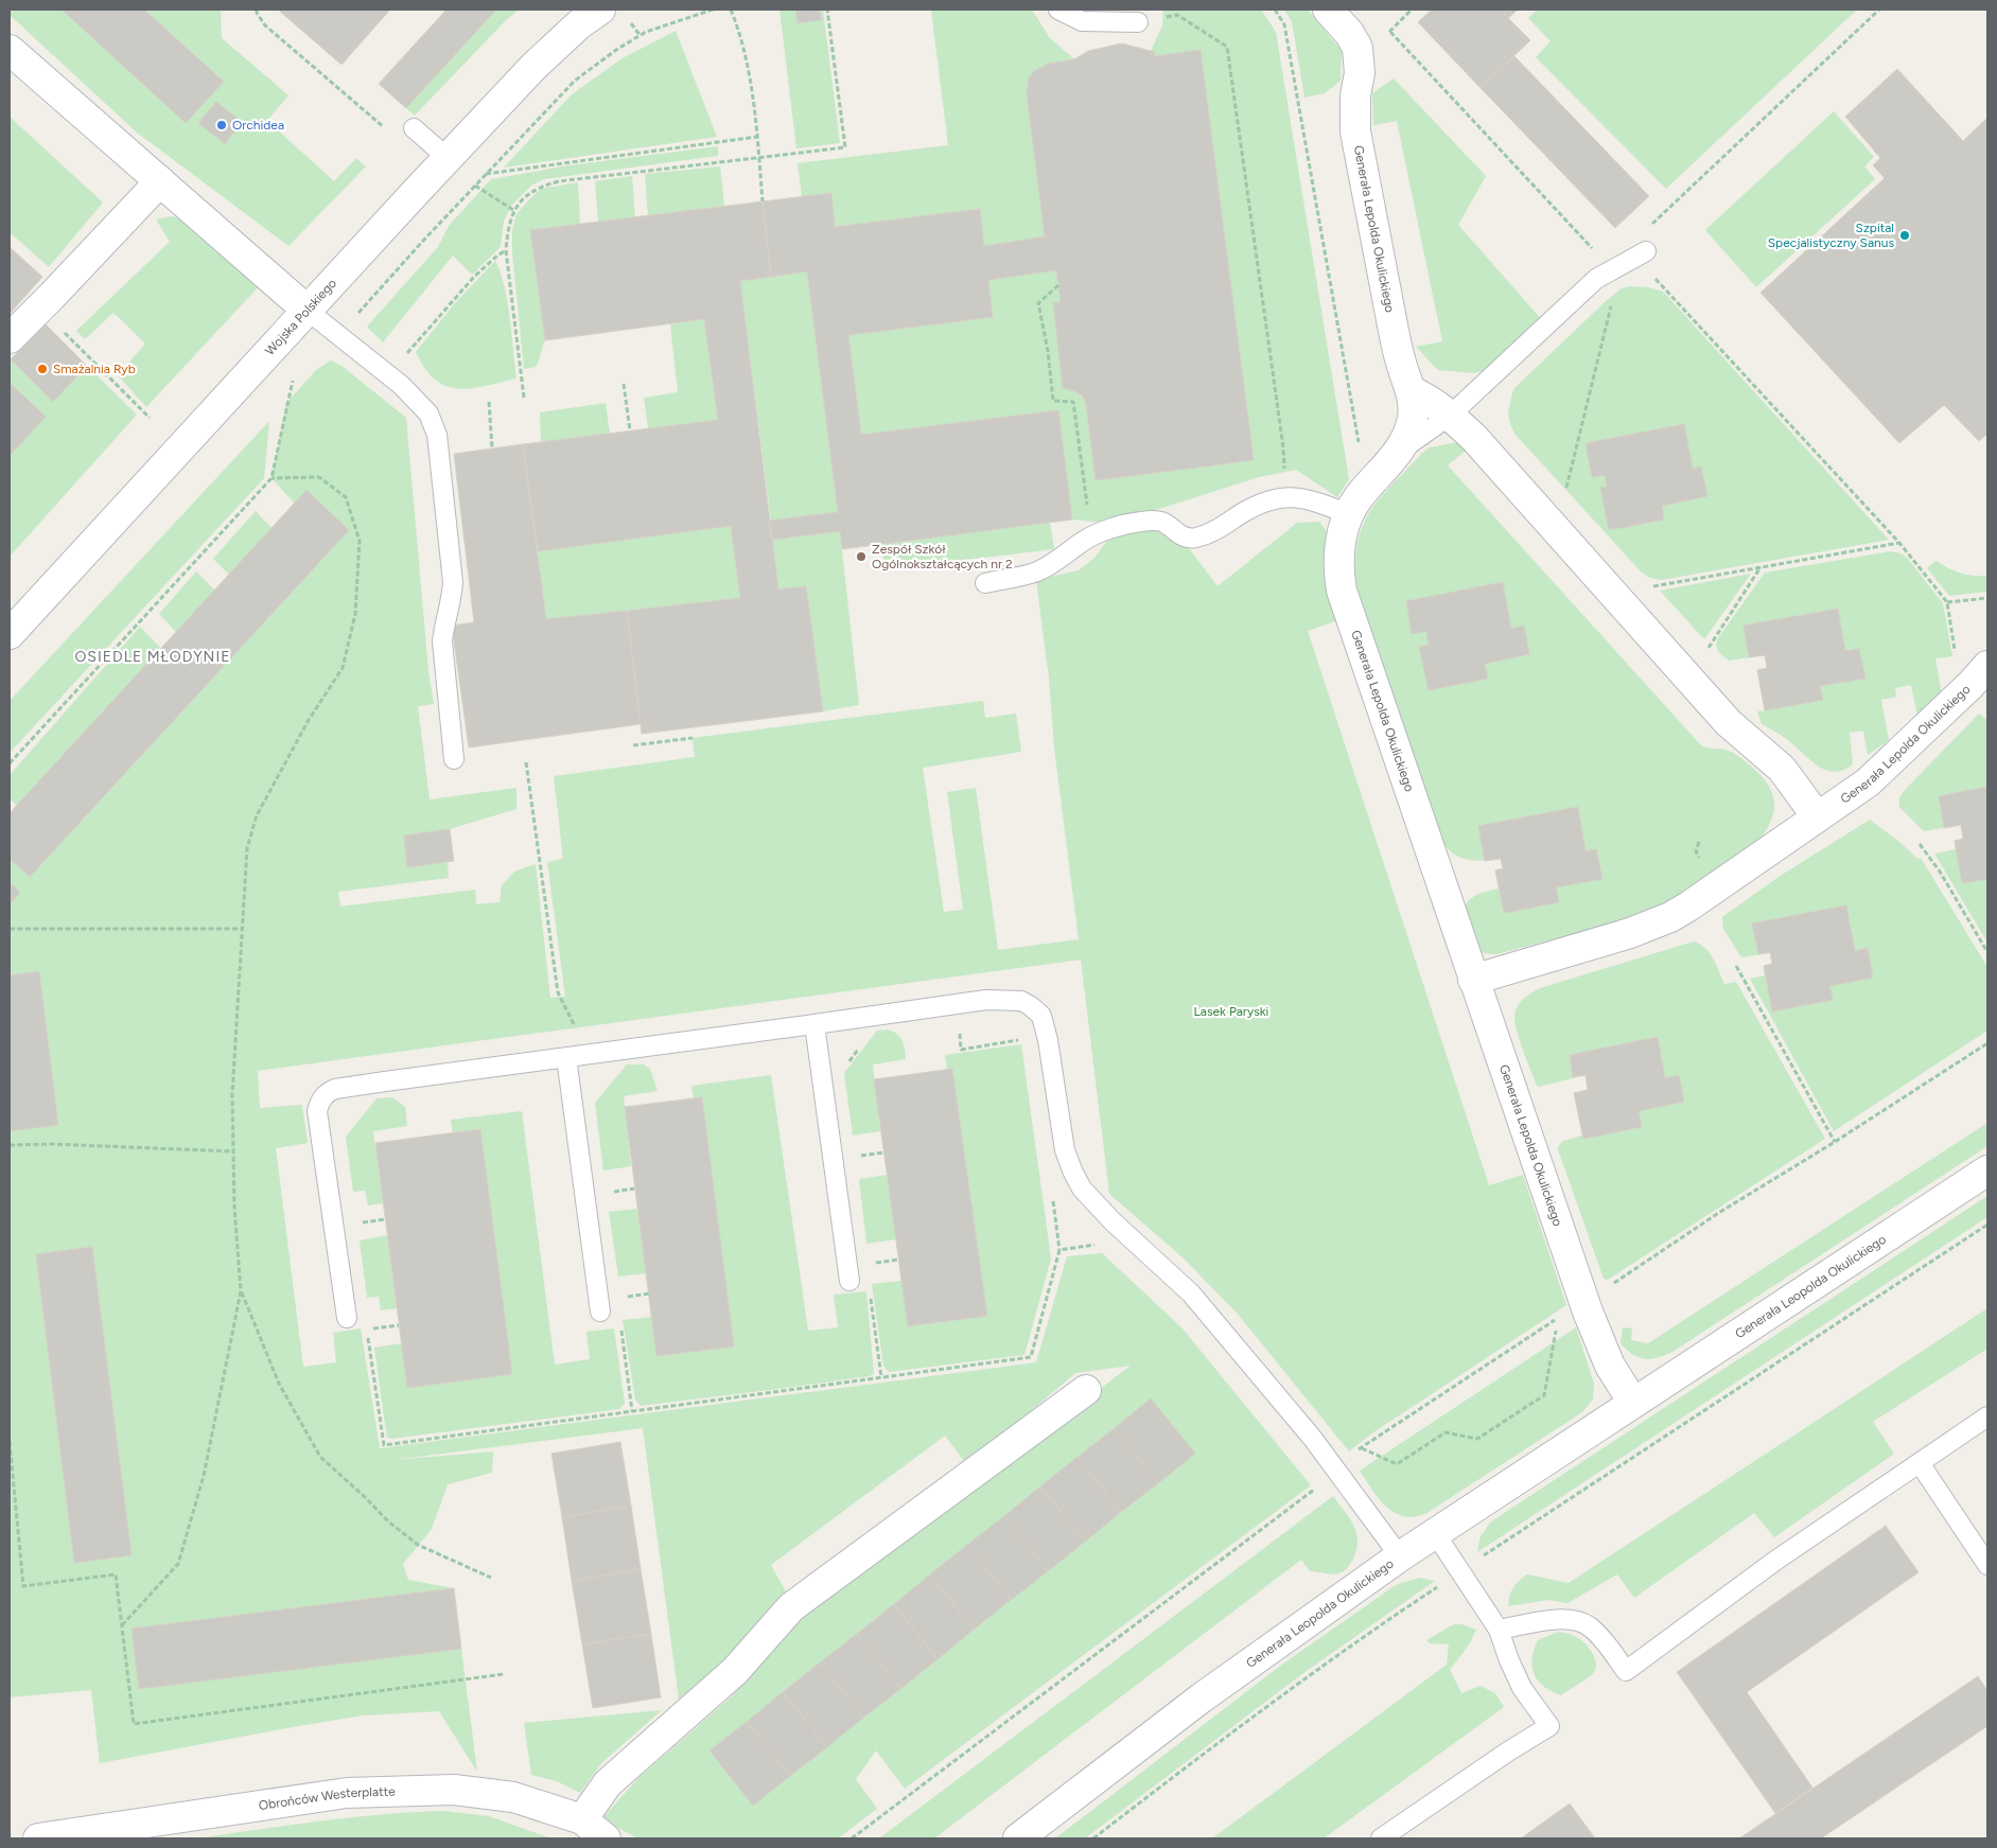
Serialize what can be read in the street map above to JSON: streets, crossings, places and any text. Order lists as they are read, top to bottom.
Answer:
{
  "streets": {
    "street": [
      "Generała Lepolda Okulickiego",
      "Wojska Polskiego",
      "Generała Leopolda Okulickiego",
      "Obrońców Westerplatte"
    ]
  },
  "crossings": [
    ["Generała Lepolda Okulickiego", "Generała Leopolda Okulickiego"]
  ],
  "districts": ["OSIEDLE MŁODYNIE"],
  "parks": ["Lasek Paryski"],
  "places": [
    "Orchidea",
    "Szpital Specjalistyczny Sanus",
    "Smażalnia Ryb",
    "Zespół Szkół Ogólnokształcących nr 2"
  ]
}
